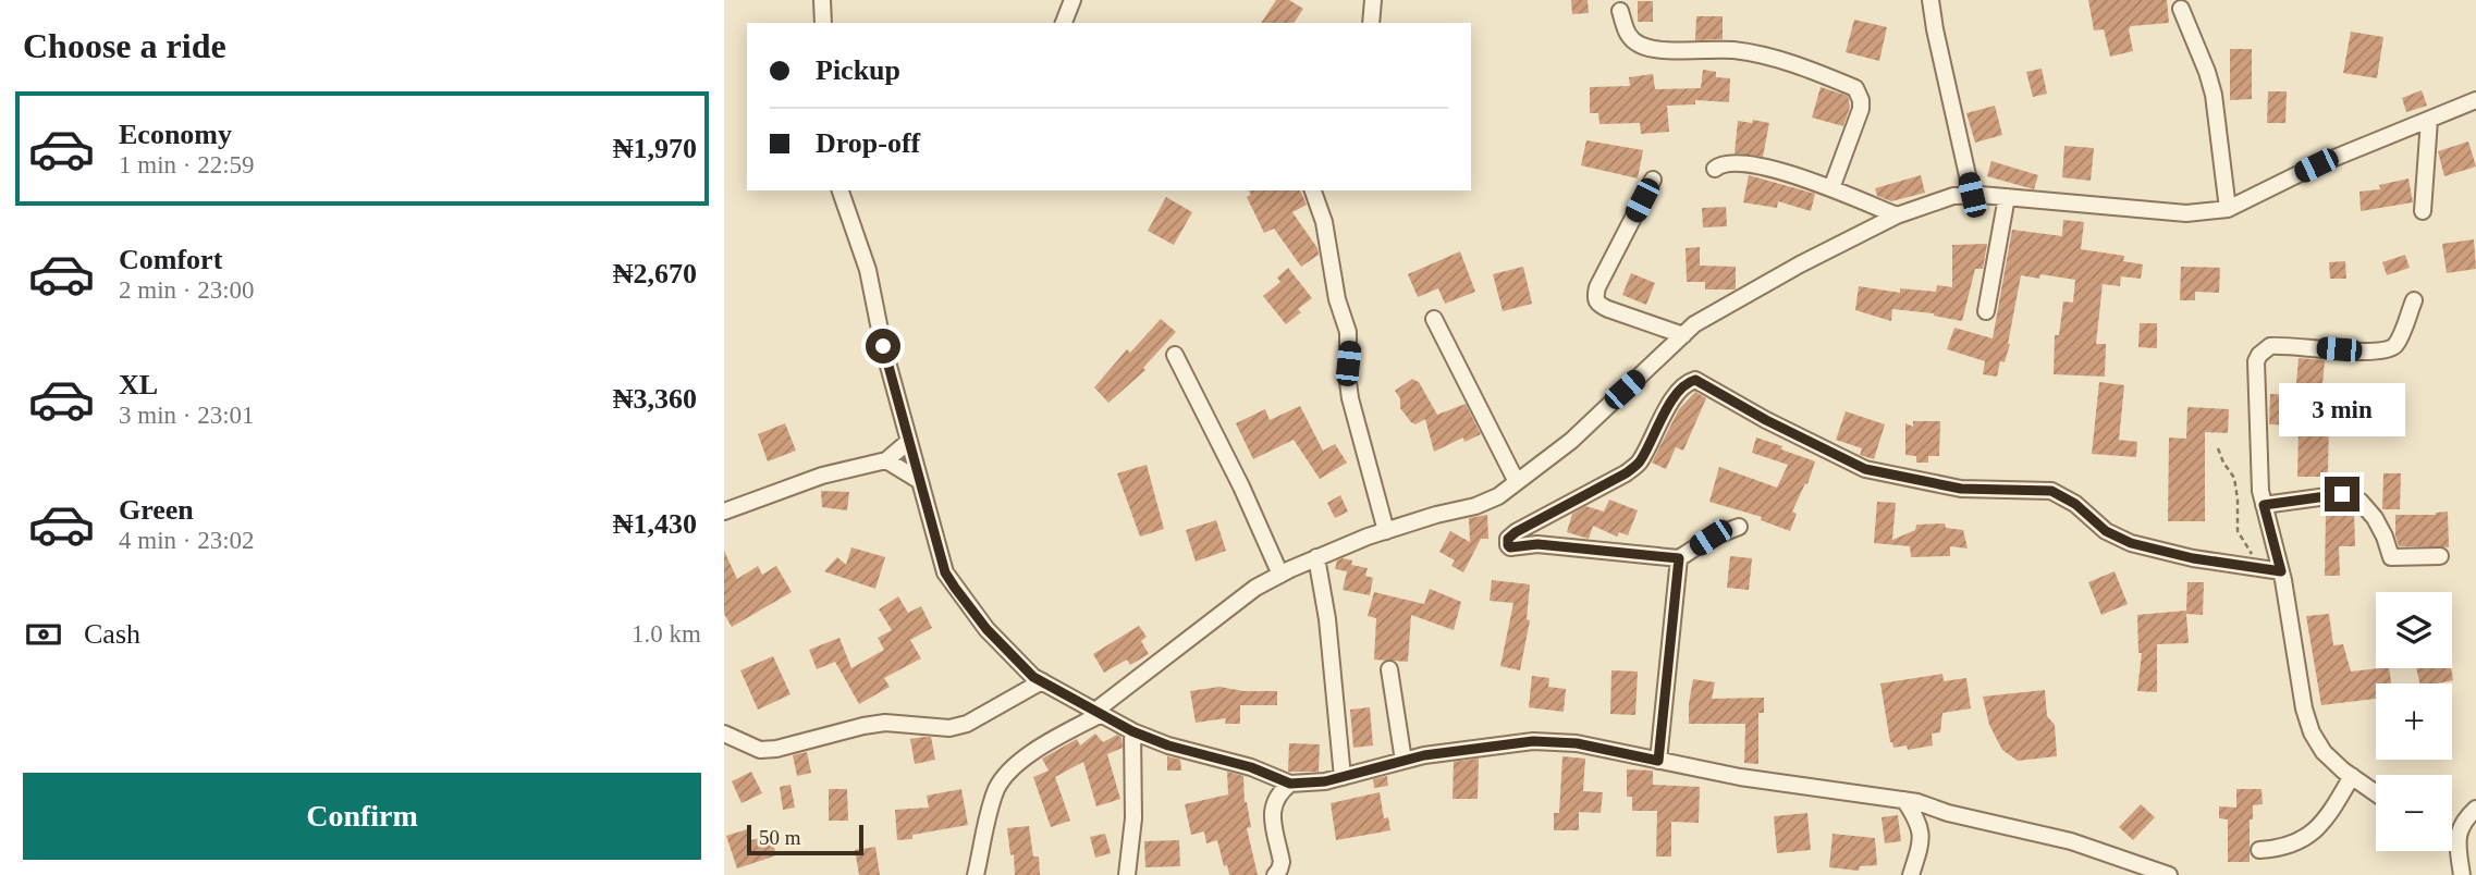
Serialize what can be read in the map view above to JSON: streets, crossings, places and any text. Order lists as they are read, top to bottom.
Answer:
{
  "scale_bar": "50 m",
  "page": {
    "heading": "Choose a ride",
    "banner": ["Pickup", "Drop-off"],
    "list": [
      {
        "name": "Economy",
        "note": "1 min · 22:59",
        "value": "₦1,970"
      },
      {
        "name": "Comfort",
        "note": "2 min · 23:00",
        "value": "₦2,670"
      },
      {
        "name": "XL",
        "note": "3 min · 23:01",
        "value": "₦3,360"
      },
      {
        "name": "Green",
        "note": "4 min · 23:02",
        "value": "₦1,430"
      }
    ],
    "bubble": "3 min",
    "pay": ["Cash", "1.0 km"],
    "map_buttons": ["+", "−"],
    "buttons": "Confirm",
    "scale": "50 m"
  }
}
